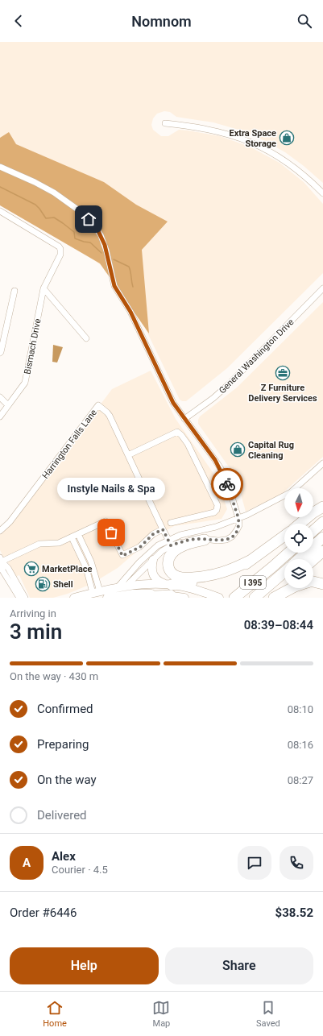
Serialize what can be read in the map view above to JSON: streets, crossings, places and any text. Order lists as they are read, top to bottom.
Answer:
{
  "streets": {
    "highway": ["I 395"],
    "street": ["Bismach Drive", "General Washington Drive", "Harrington Falls Lane"]
  },
  "places": {
    "shop": ["Extra Space Storage", "Capital Rug Cleaning"],
    "office": ["Z Furniture Delivery Services"],
    "other": ["Instyle Nails & Spa"],
    "supermarket": ["MarketPlace"],
    "fuel station": ["Shell"]
  },
  "north": "bottom",
  "page": {
    "header": "Nomnom",
    "bubble": "Instyle Nails & Spa",
    "heading": ["3 min", "Arriving in", "08:39–08:44"],
    "panel": [
      "Alex",
      "Courier · 4.5",
      "Order #6446",
      "$38.52"
    ],
    "bar": "On the way · 430 m",
    "list": [
      ["Confirmed", "08:10"],
      ["Preparing", "08:16"],
      ["On the way", "08:27"],
      "Delivered"
    ],
    "round": "A",
    "buttons": ["Help", "Share"],
    "tabs": ["Home", "Map", "Saved"]
  }
}
